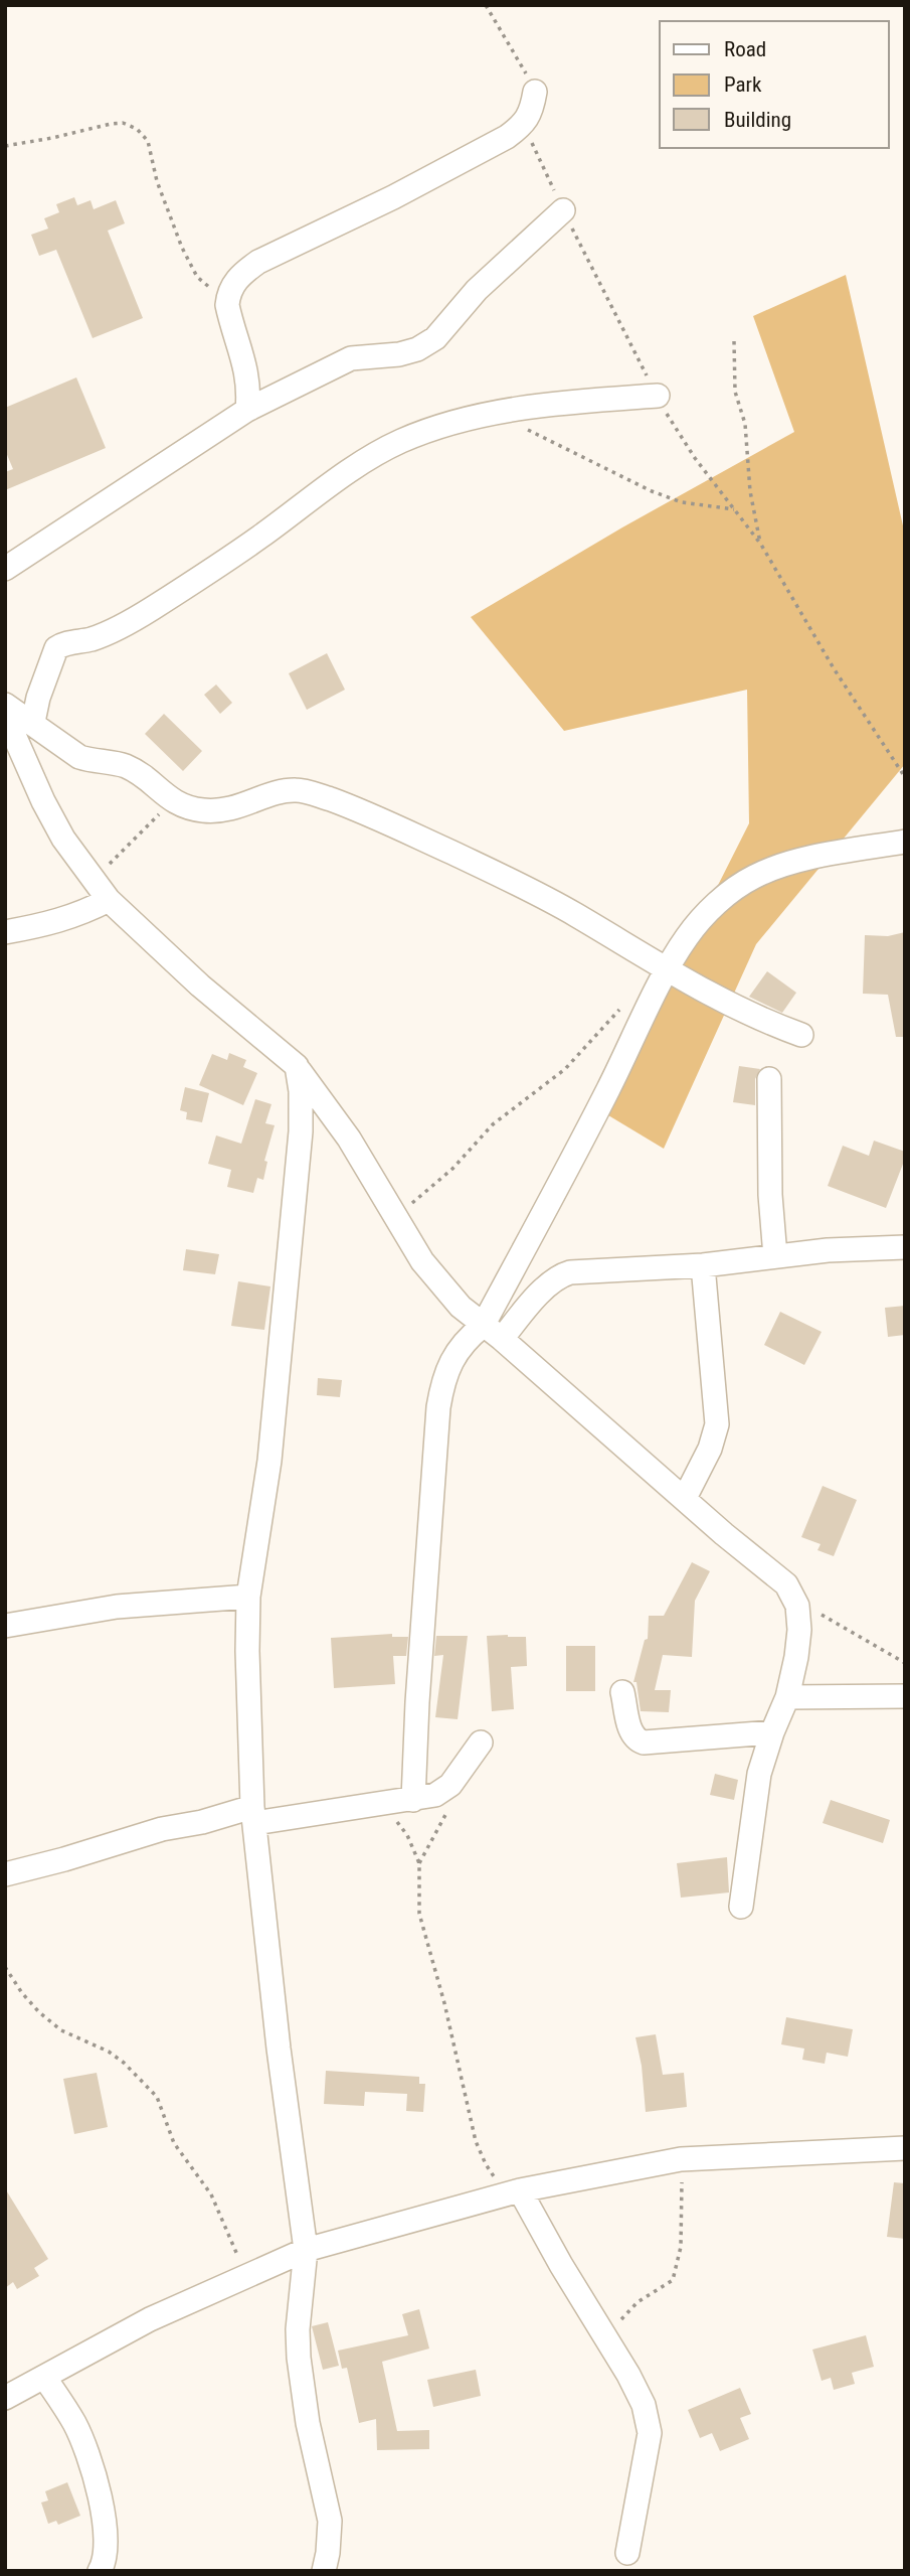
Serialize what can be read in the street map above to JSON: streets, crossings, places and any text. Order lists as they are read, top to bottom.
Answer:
{
  "legend": ["Road", "Park", "Building"]
}
